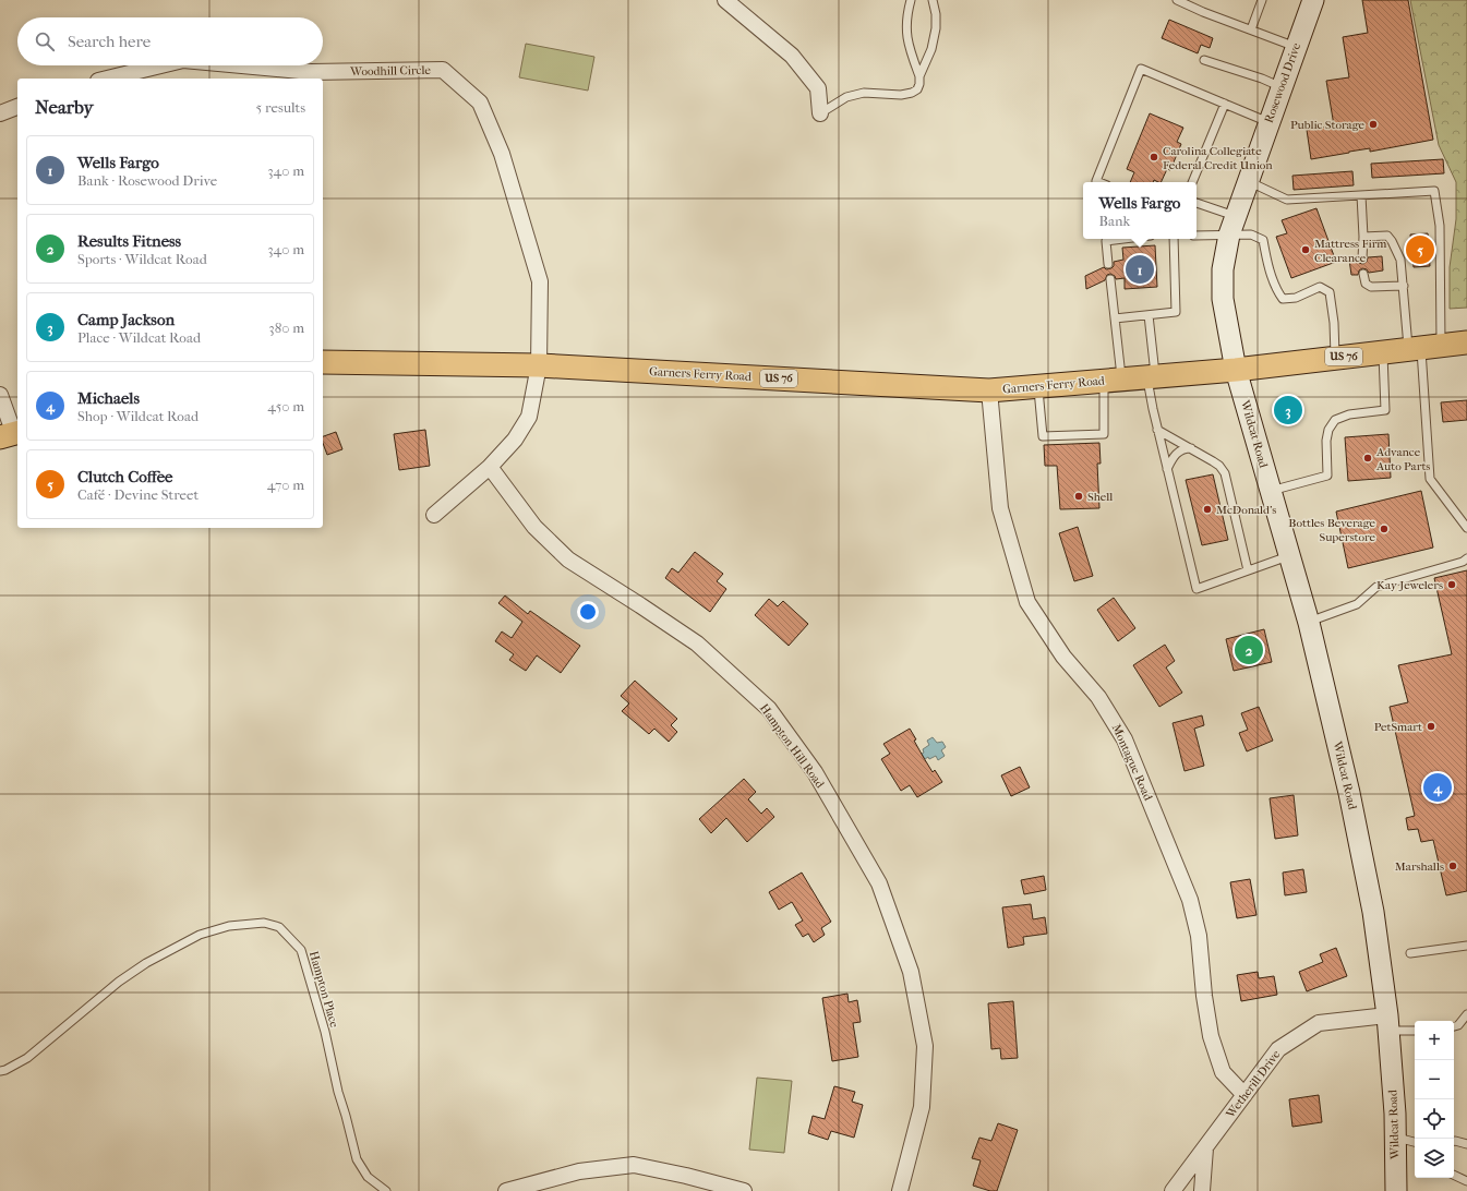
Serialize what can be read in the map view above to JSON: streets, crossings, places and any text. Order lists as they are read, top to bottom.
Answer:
{
  "streets": {
    "main road": [
      "Rosewood Drive",
      "US 76",
      "Garners Ferry Road",
      "Wildcat Road"
    ],
    "street": [
      "Woodhill Circle",
      "Hampton Hill Road",
      "Montague Road",
      "Wetherill Drive"
    ],
    "lane": ["Hampton Place"]
  },
  "crossings": [
    ["Woodhill Circle", "Garners Ferry Road"],
    ["Rosewood Drive", "US 76"],
    ["Rosewood Drive", "Garners Ferry Road"],
    ["Rosewood Drive", "Wildcat Road"],
    ["US 76", "Garners Ferry Road"],
    ["US 76", "Wildcat Road"],
    ["Garners Ferry Road", "Wildcat Road"],
    ["Garners Ferry Road", "Montague Road"],
    ["Wildcat Road", "Wetherill Drive"],
    ["Montague Road", "Wetherill Drive"]
  ],
  "places": [
    "Public Storage",
    "Carolina Collegiate Federal Credit Union",
    "Mattress Firm Clearance",
    "Advance Auto Parts",
    "Shell",
    "McDonald's",
    "Bottles Beverage Superstore",
    "Kay Jewelers",
    "PetSmart",
    "Marshalls"
  ],
  "page": {
    "search": "Search here",
    "heading": ["Nearby", "5 results"],
    "list": [
      {
        "mark": "1",
        "name": "Wells Fargo",
        "note": "Bank · Rosewood Drive",
        "value": "340 m"
      },
      {
        "mark": "2",
        "name": "Results Fitness",
        "note": "Sports · Wildcat Road",
        "value": "340 m"
      },
      {
        "mark": "3",
        "name": "Camp Jackson",
        "note": "Place · Wildcat Road",
        "value": "380 m"
      },
      {
        "mark": "4",
        "name": "Michaels",
        "note": "Shop · Wildcat Road",
        "value": "450 m"
      },
      {
        "mark": "5",
        "name": "Clutch Coffee",
        "note": "Café · Devine Street",
        "value": "470 m"
      }
    ],
    "popup": ["Wells Fargo", "Bank"],
    "pins": [
      "5",
      "1",
      "3",
      "2",
      "4"
    ],
    "map_buttons": ["+", "−"]
  }
}
